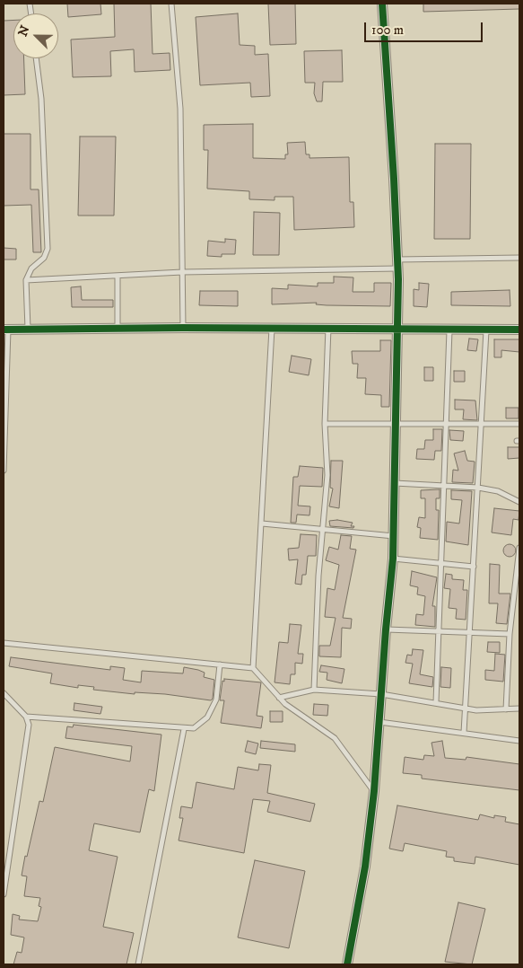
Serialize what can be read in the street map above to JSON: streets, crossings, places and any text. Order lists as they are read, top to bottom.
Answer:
{
  "scale_bar": "100 m",
  "north": "top left"
}
